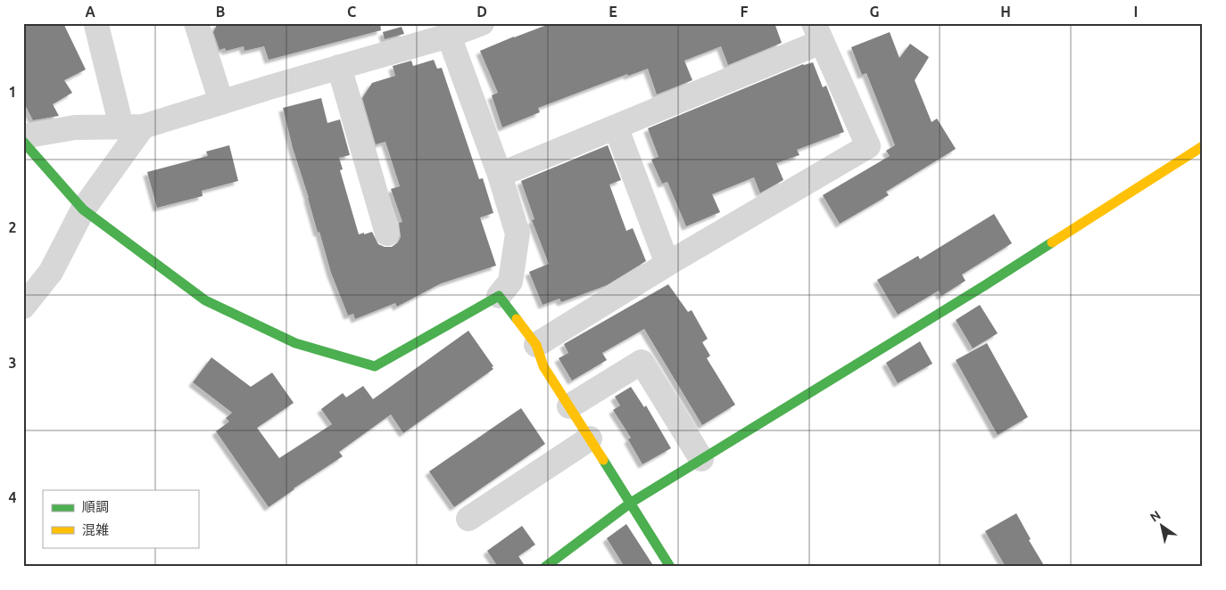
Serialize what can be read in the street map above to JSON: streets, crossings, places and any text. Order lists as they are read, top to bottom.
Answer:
{
  "legend": ["順調", "混雑"],
  "north": "top left",
  "grid": {
    "columns": [
      "A",
      "B",
      "C",
      "D",
      "E",
      "F",
      "G",
      "H",
      "I"
    ],
    "rows": [
      "1",
      "2",
      "3",
      "4"
    ]
  }
}
